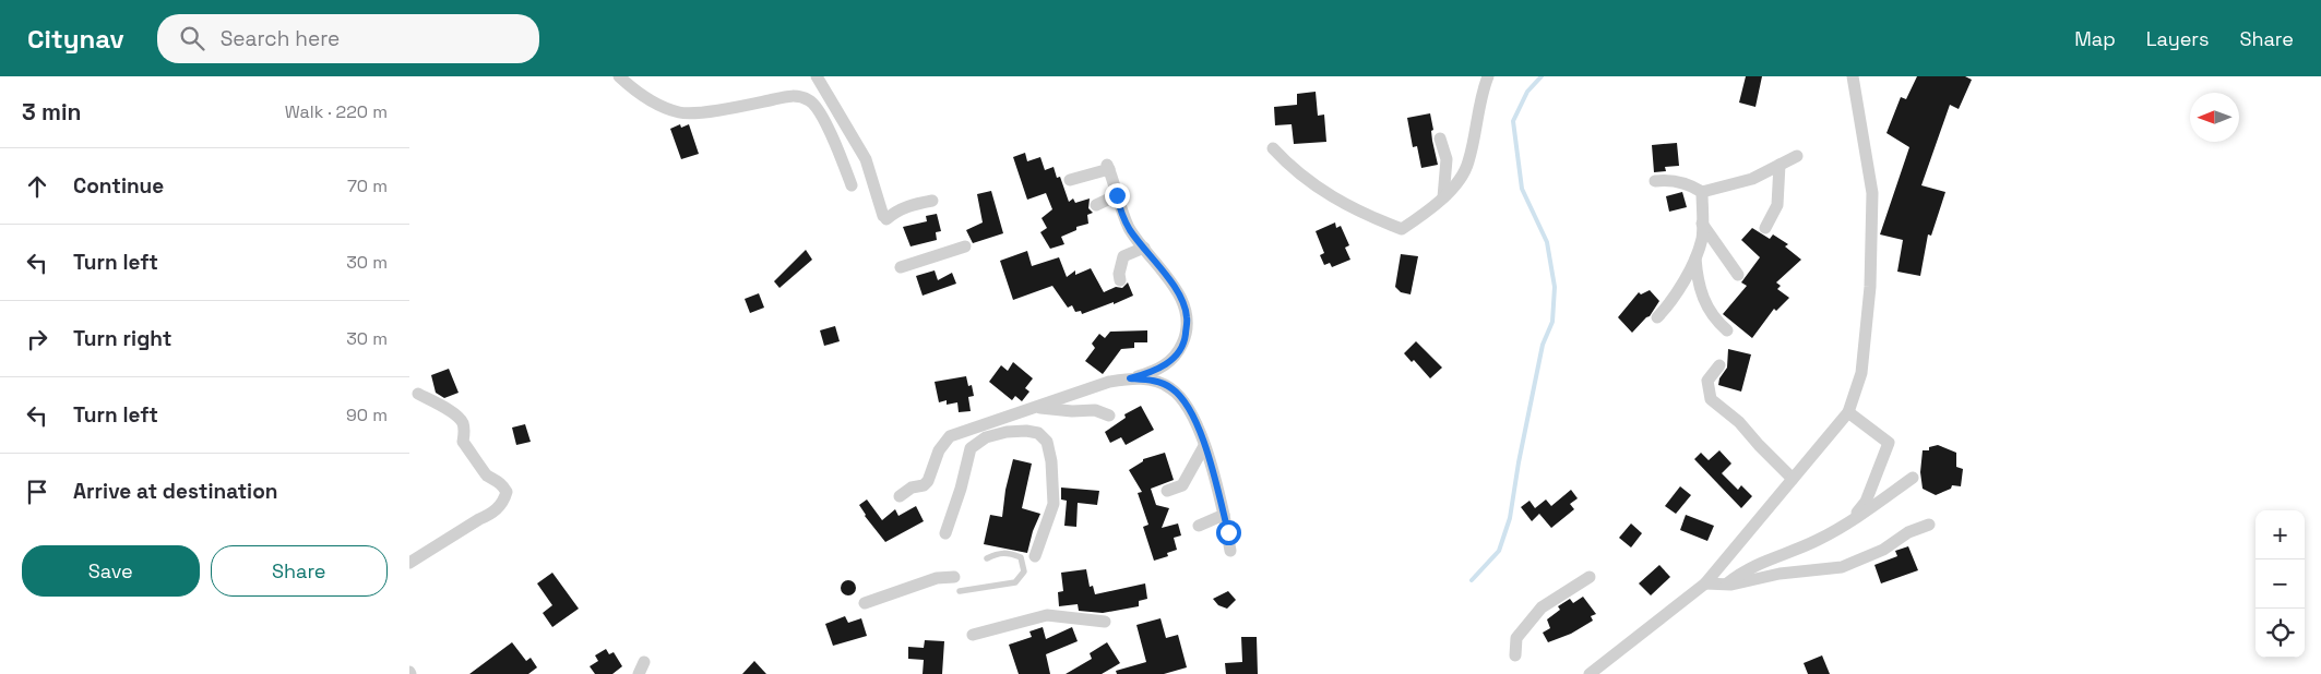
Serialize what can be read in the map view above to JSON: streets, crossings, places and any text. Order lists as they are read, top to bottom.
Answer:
{
  "north": "left",
  "page": {
    "header": "Citynav",
    "search": "Search here",
    "nav": ["Map", "Layers", "Share"],
    "heading": ["3 min", "Walk · 220 m"],
    "list": [
      ["Continue", "70 m"],
      ["Turn left", "30 m"],
      ["Turn right", "30 m"],
      ["Turn left", "90 m"],
      "Arrive at destination"
    ],
    "map_buttons": ["+", "−"],
    "buttons": ["Save", "Share"]
  }
}
